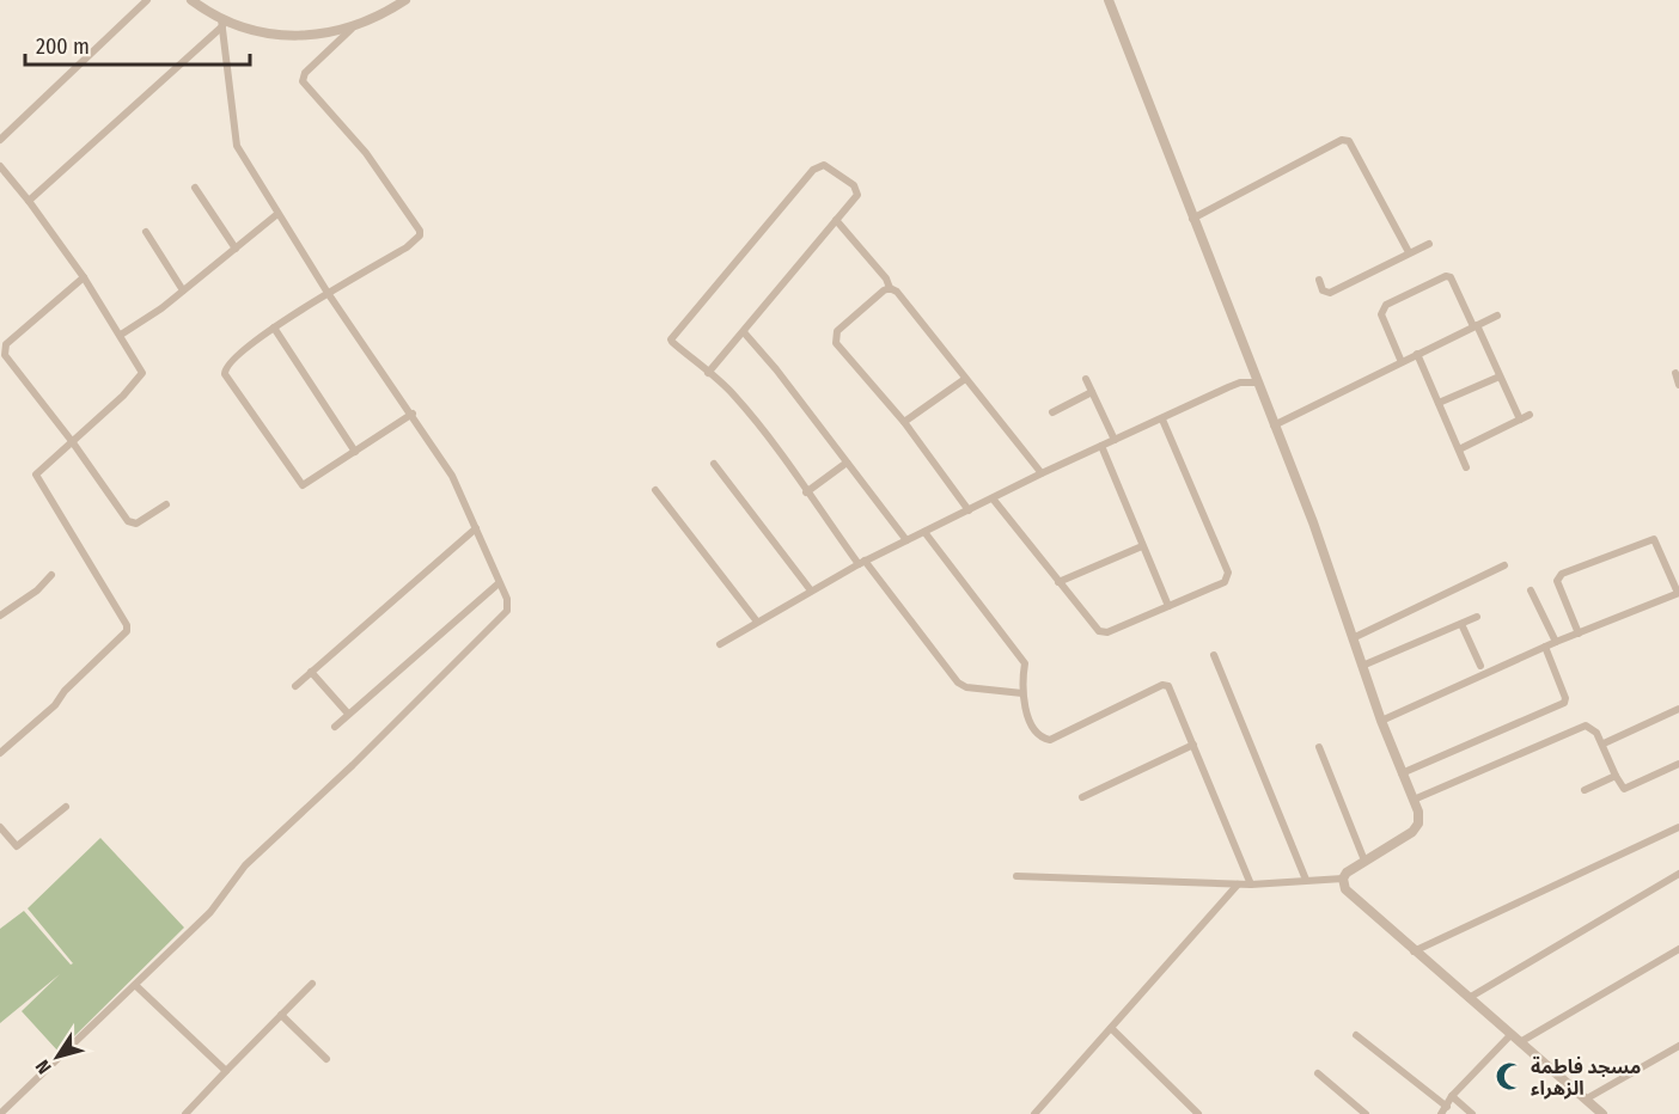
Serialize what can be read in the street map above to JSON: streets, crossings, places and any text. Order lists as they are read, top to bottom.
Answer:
{
  "places": {
    "mosque": ["مسجد فاطمة الزهراء"]
  },
  "scale_bar": "200 m",
  "north": "bottom left"
}
